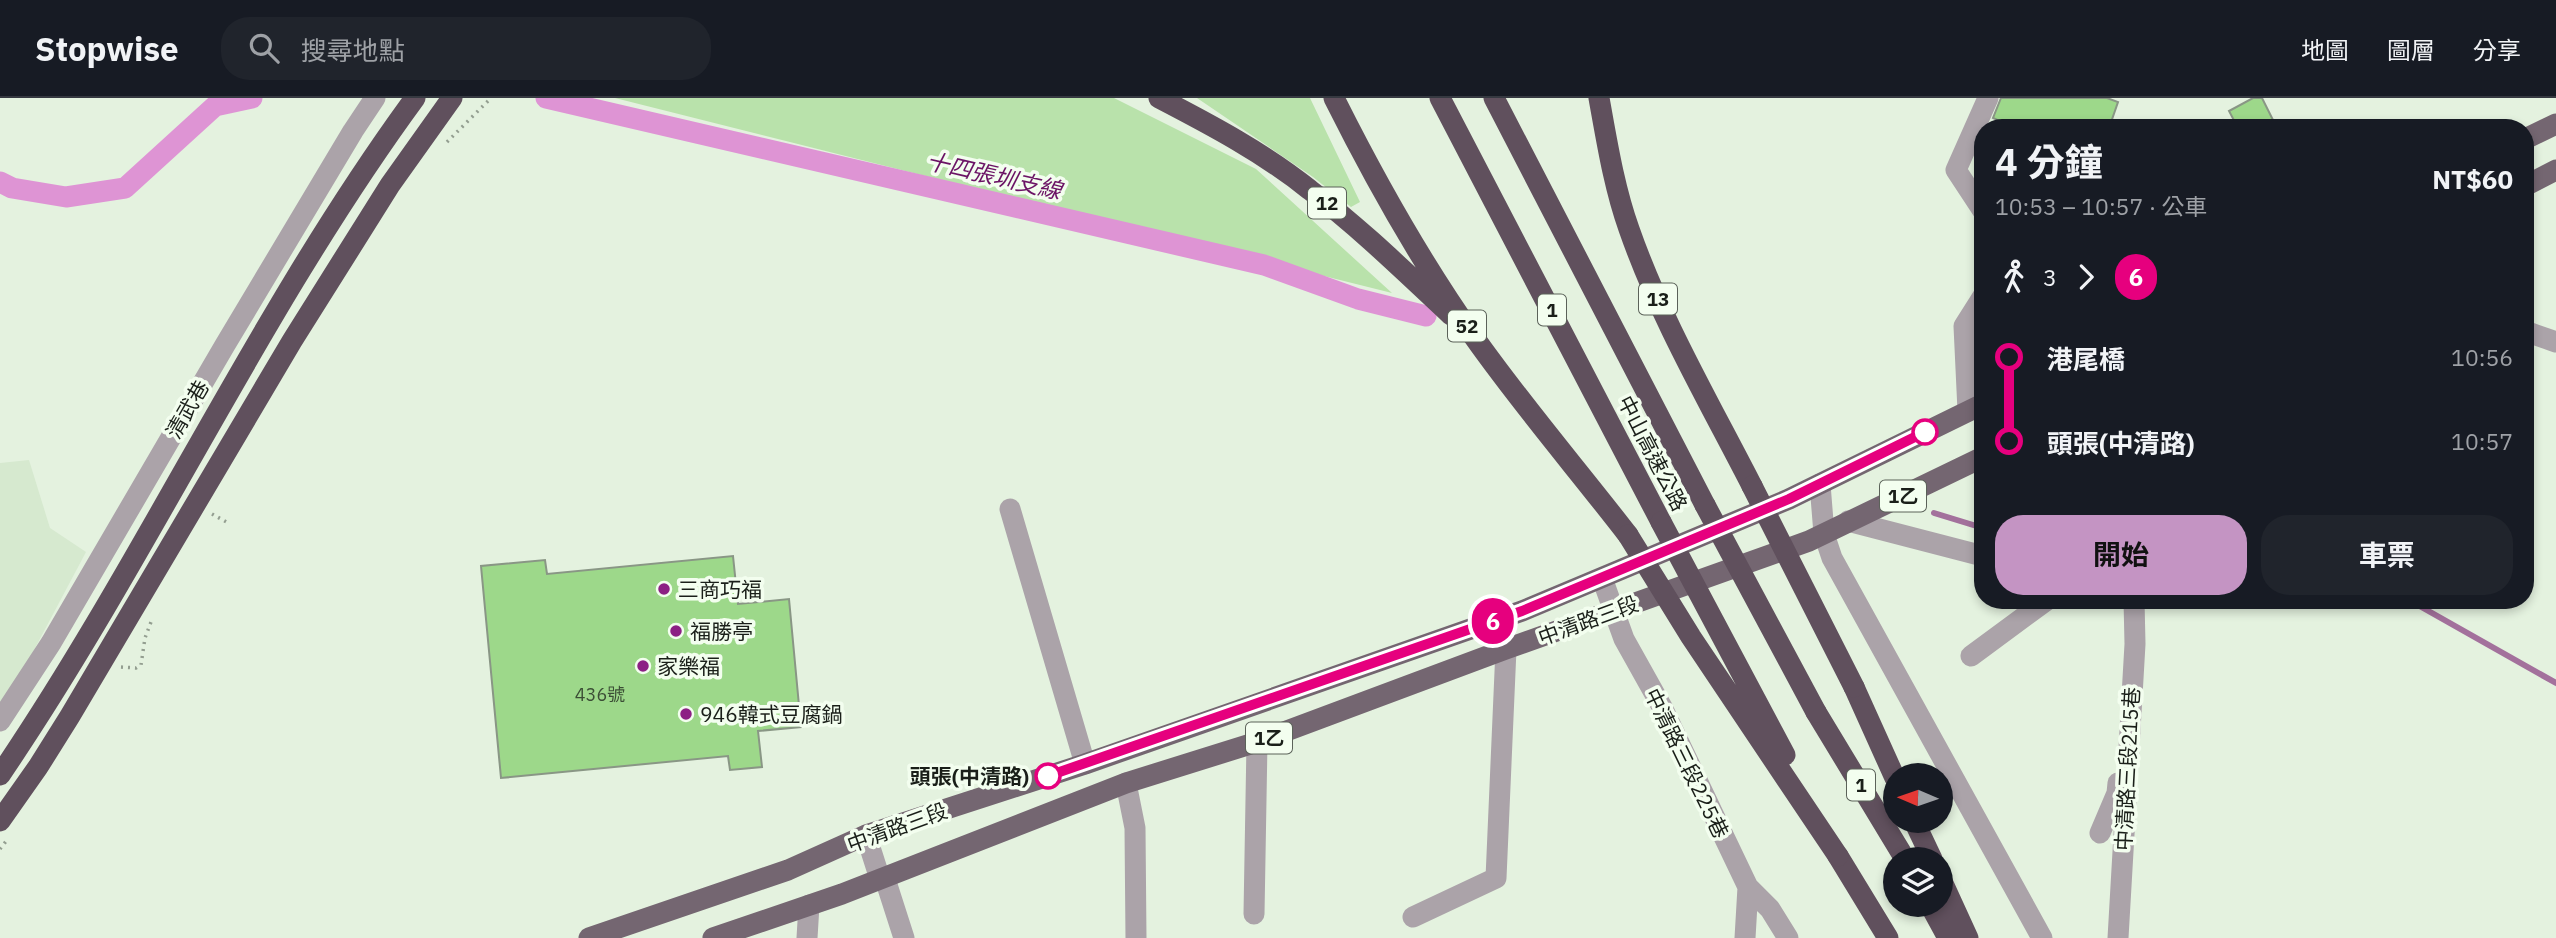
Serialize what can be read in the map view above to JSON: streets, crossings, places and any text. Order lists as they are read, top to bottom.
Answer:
{
  "streets": {
    "highway": [
      "12",
      "13",
      "1",
      "52",
      "中山高速公路"
    ],
    "main road": ["1乙", "中清路三段"],
    "street": ["清武巷", "中清路三段225巷", "中清路三段215巷"]
  },
  "crossings": [
    ["12", "52"],
    ["52", "中山高速公路"],
    ["中清路三段", "中清路三段225巷"]
  ],
  "water": ["十四張圳支線"],
  "places": [
    "三商巧福",
    "福勝亭",
    "家樂福",
    "946韓式豆腐鍋",
    "頭張(中清路)"
  ],
  "lines": ["bus line 6"],
  "house_numbers": ["436號"],
  "north": "left",
  "page": {
    "header": "Stopwise",
    "search": "搜尋地點",
    "nav": ["地圖", "圖層", "分享"],
    "on_map": "6",
    "heading": ["4 分鐘", "10:53 – 10:57 · 公車", "NT$60"],
    "legs": ["3", "6"],
    "list": [
      {
        "name": "港尾橋",
        "value": "10:56"
      },
      {
        "name": "頭張(中清路)",
        "value": "10:57"
      }
    ],
    "buttons": ["開始", "車票"]
  }
}
